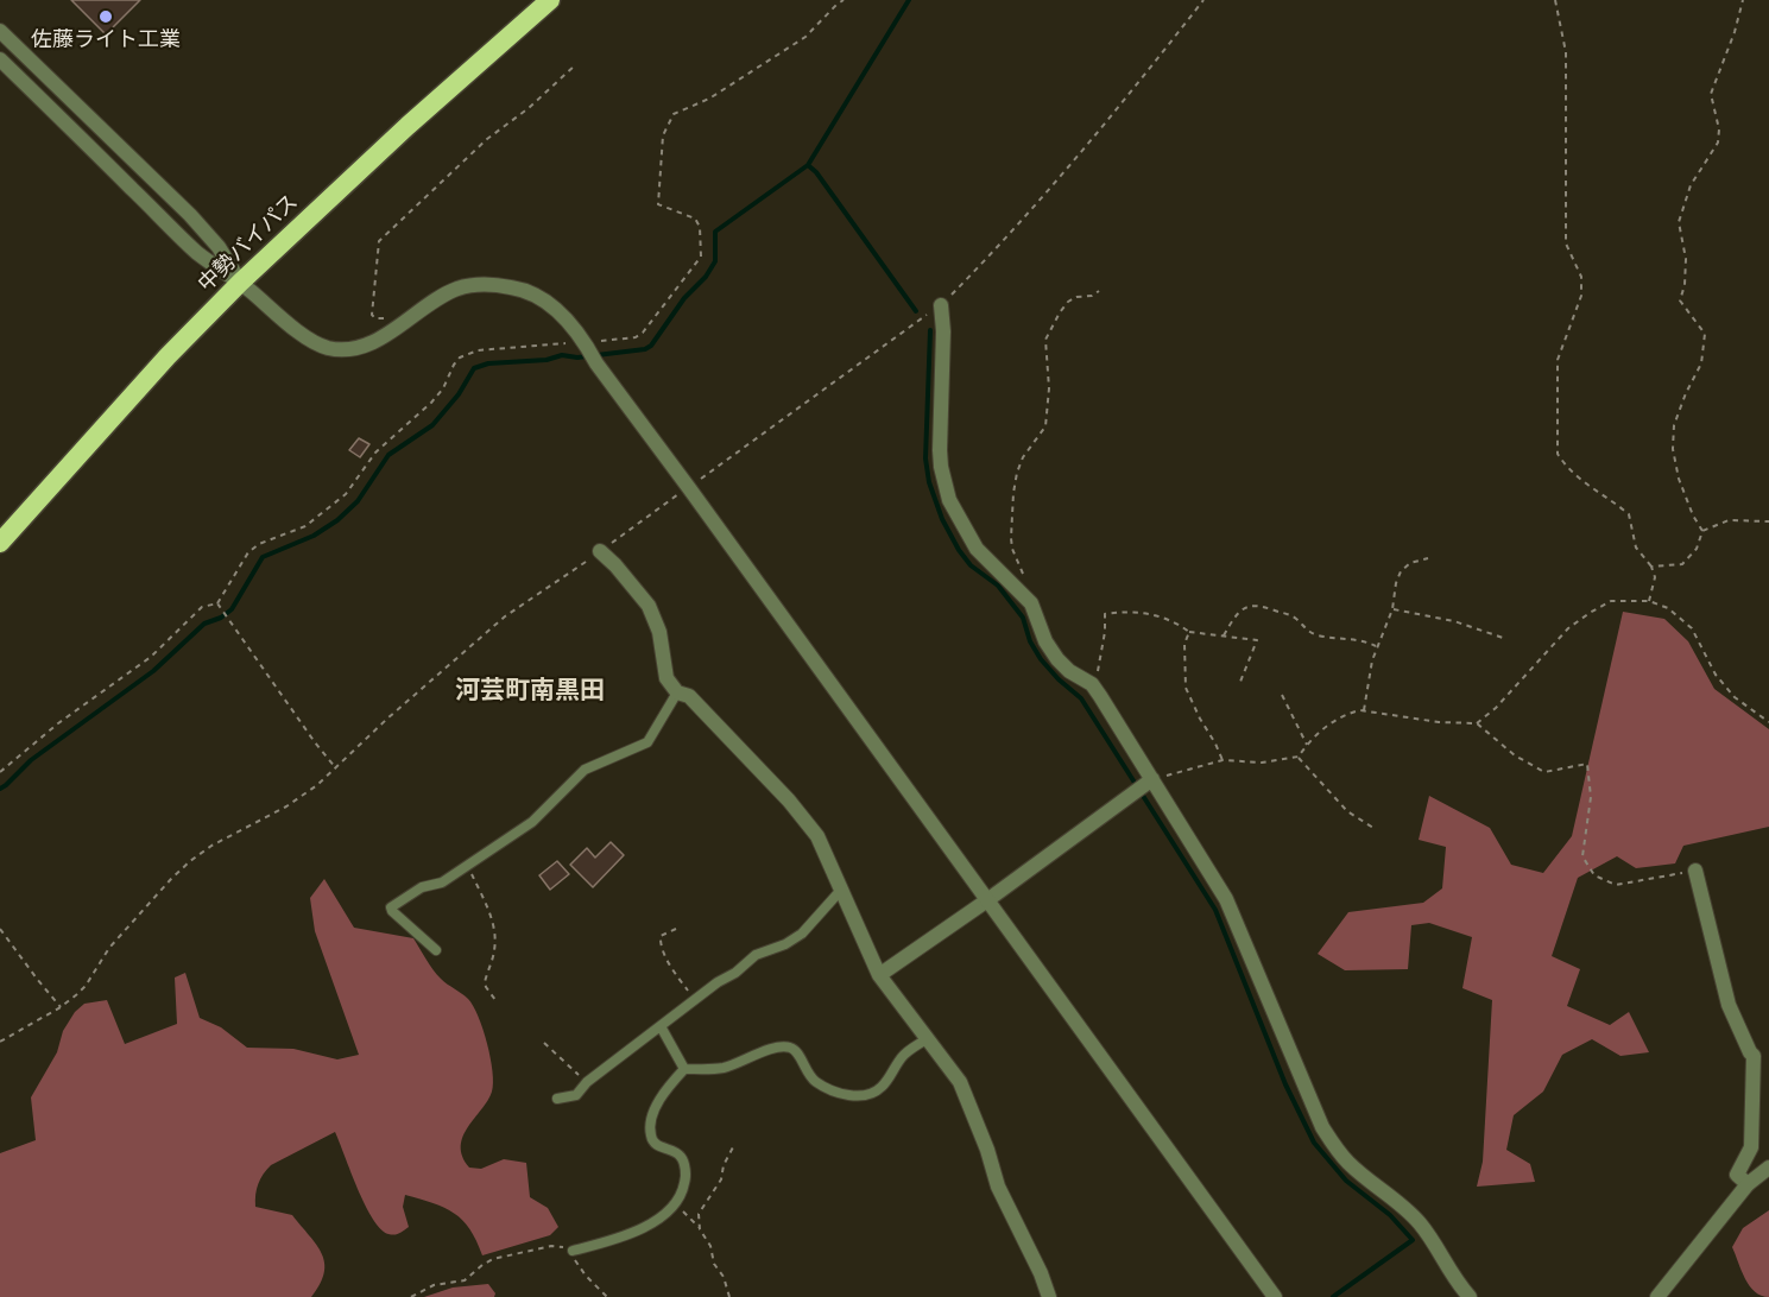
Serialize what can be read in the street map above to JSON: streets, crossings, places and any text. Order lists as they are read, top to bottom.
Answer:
{
  "streets": {
    "highway": ["中勢バイパス"]
  },
  "districts": ["河芸町南黒田"],
  "places": ["佐藤ライト工業"]
}
